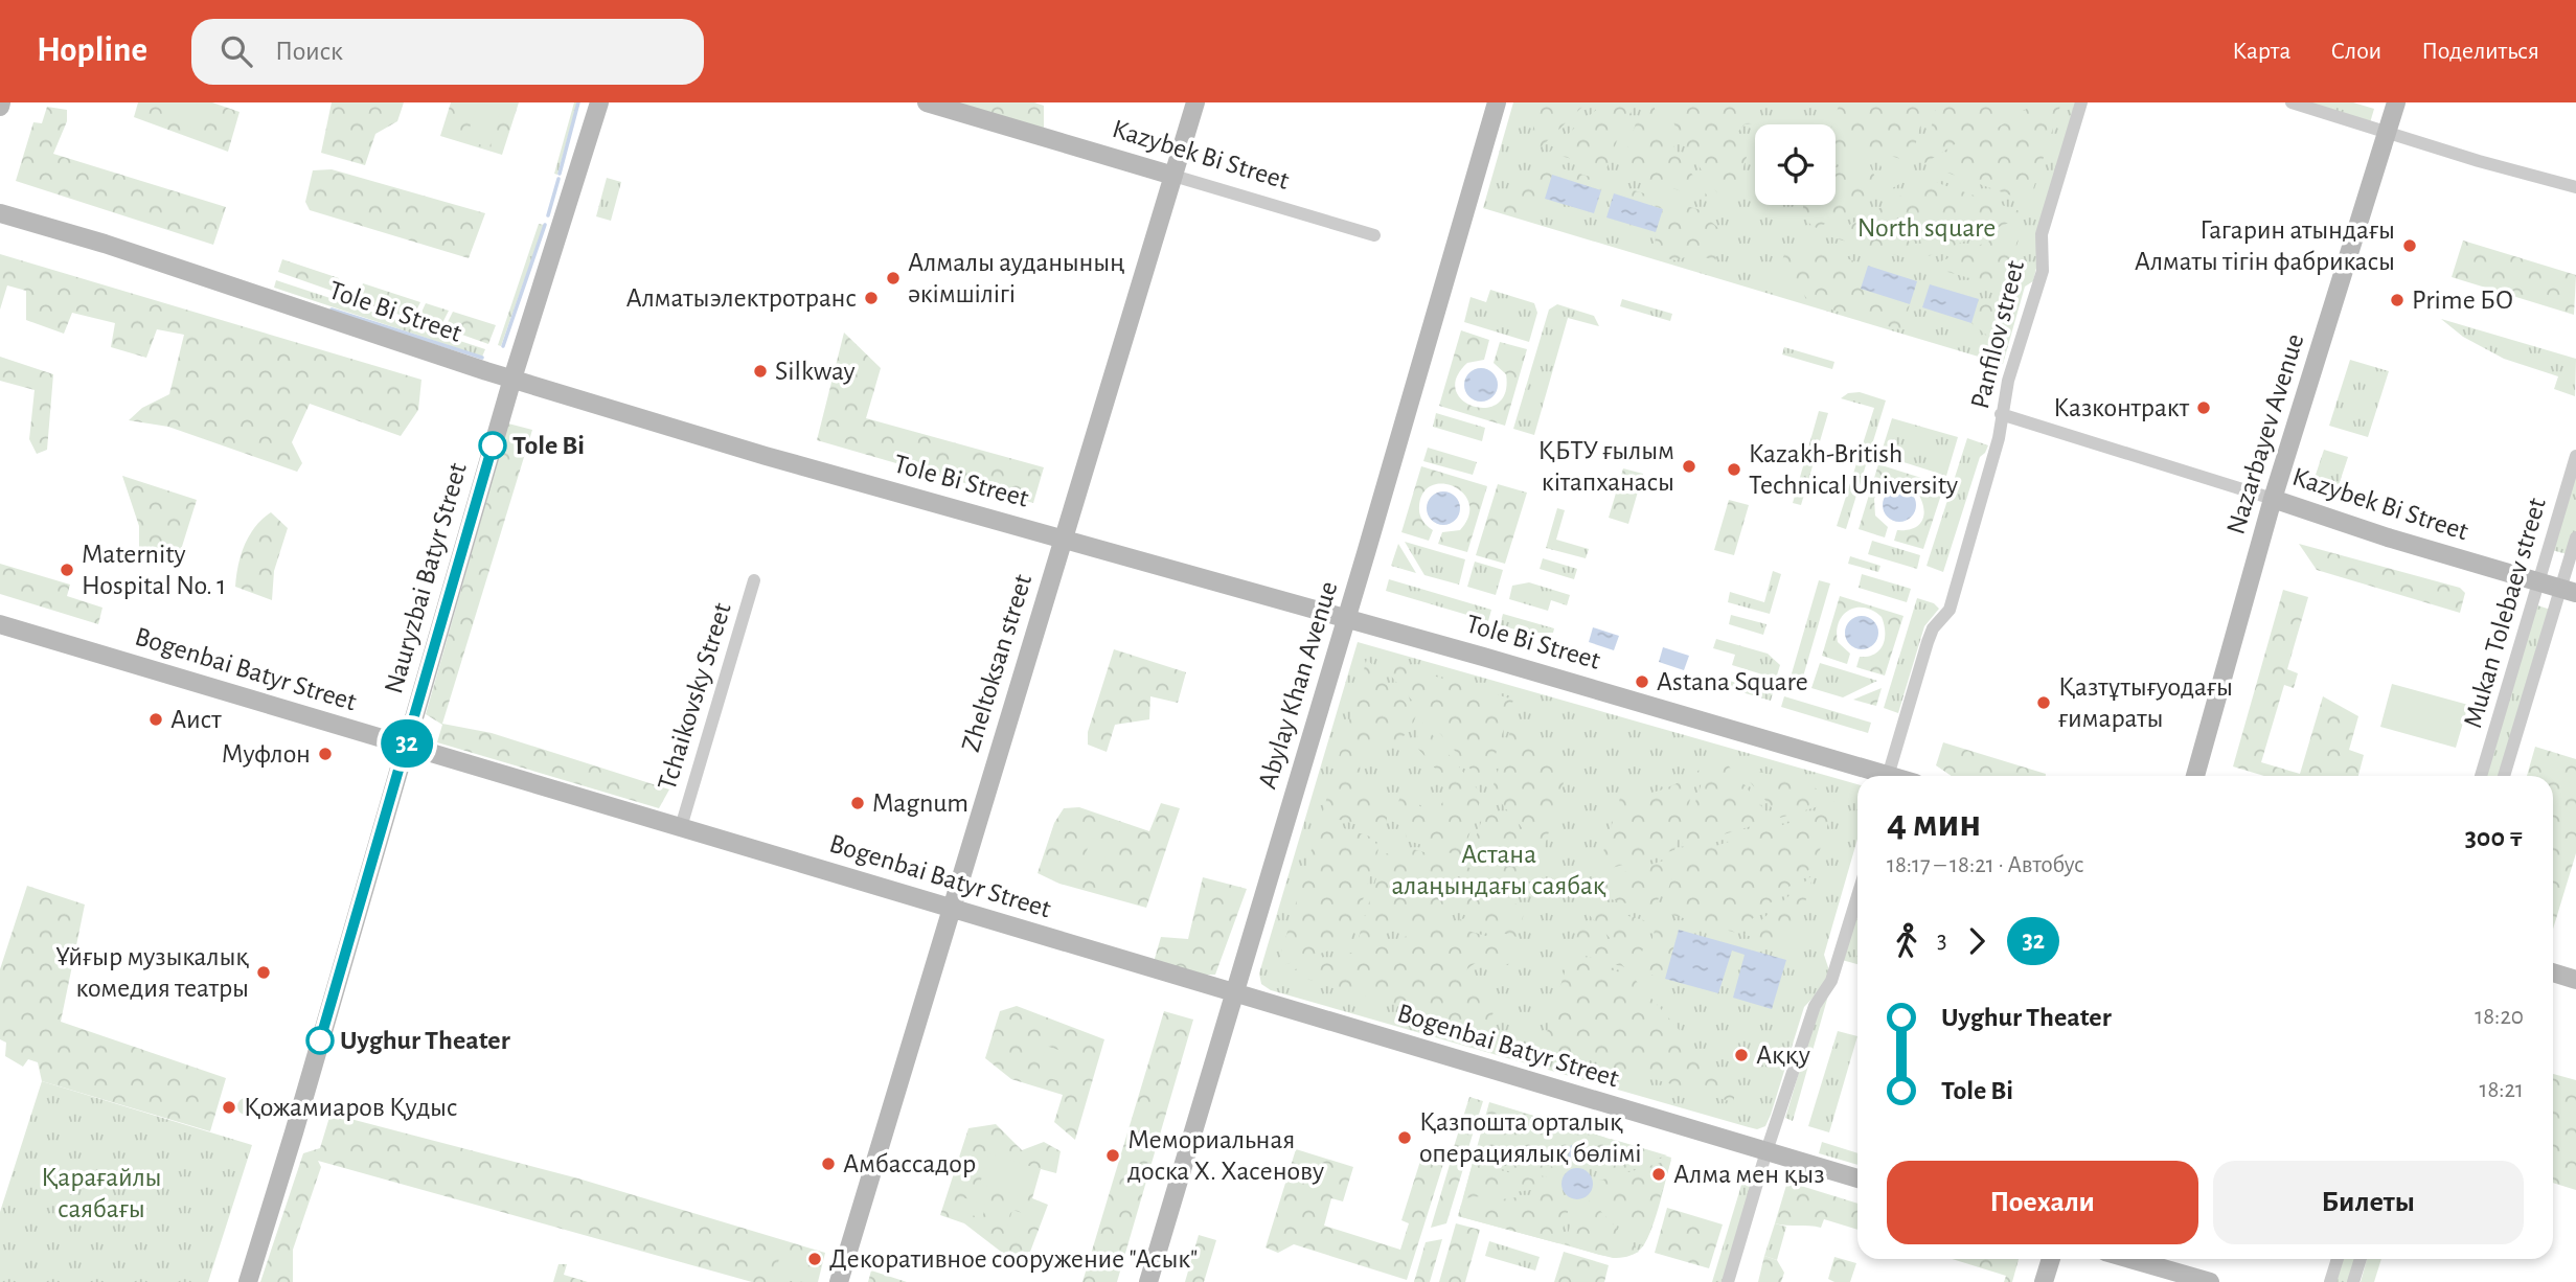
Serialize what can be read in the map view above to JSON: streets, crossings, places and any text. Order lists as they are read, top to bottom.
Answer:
{
  "streets": {
    "main road": [
      "Kazybek Bi Street",
      "Tole Bi Street",
      "Nazarbayev Avenue",
      "Nauryzbai Batyr Street",
      "Zheltoksan street",
      "Bogenbai Batyr Street",
      "Abylay Khan Avenue"
    ],
    "street": ["Panfilov street", "Mukan Tolebaev street", "Tchaikovsky Street"]
  },
  "crossings": [
    ["Kazybek Bi Street", "Panfilov street"],
    ["Kazybek Bi Street", "Nazarbayev Avenue"],
    ["Kazybek Bi Street", "Mukan Tolebaev street"],
    ["Kazybek Bi Street", "Zheltoksan street"],
    ["Tole Bi Street", "Nauryzbai Batyr Street"],
    ["Tole Bi Street", "Zheltoksan street"],
    ["Tole Bi Street", "Abylay Khan Avenue"],
    ["Nauryzbai Batyr Street", "Bogenbai Batyr Street"],
    ["Zheltoksan street", "Bogenbai Batyr Street"],
    ["Bogenbai Batyr Street", "Abylay Khan Avenue"],
    ["Bogenbai Batyr Street", "Tchaikovsky Street"]
  ],
  "parks": ["North square", "Астана алаңындағы саябақ", "Қарағайлы саябағы"],
  "places": [
    "Гагарин атындағы Алматы тігін фабрикасы",
    "Алмалы ауданының әкімшілігі",
    "Алматыэлектротранс",
    "Prime БО",
    "Silkway",
    "Казконтракт",
    "Tole Bi",
    "ҚБТУ ғылым кітапханасы",
    "Kazakh-British Technical University",
    "Maternity Hospital No. 1",
    "Astana Square",
    "Қазтұтығуодағы ғимараты",
    "Аист",
    "Муфлон",
    "Magnum",
    "Ұйғыр музыкалық комедия театры",
    "Uyghur Theater",
    "Аққу",
    "Қожамиаров Қудыс",
    "Қазпошта орталық операциялық бөлімі",
    "Мемориальная доска Х. Хасенову",
    "Амбассадор",
    "Алма мен қыз",
    "Декоративное сооружение \"Асык\""
  ],
  "lines": ["bus line 32"],
  "page": {
    "header": "Hopline",
    "search": "Поиск",
    "nav": ["Карта", "Слои", "Поделиться"],
    "on_map": "32",
    "heading": ["4 мин", "18:17 – 18:21 · Автобус", "300 ₸"],
    "legs": ["3", "32"],
    "list": [
      {
        "name": "Uyghur Theater",
        "value": "18:20"
      },
      {
        "name": "Tole Bi",
        "value": "18:21"
      }
    ],
    "buttons": ["Поехали", "Билеты"]
  }
}
